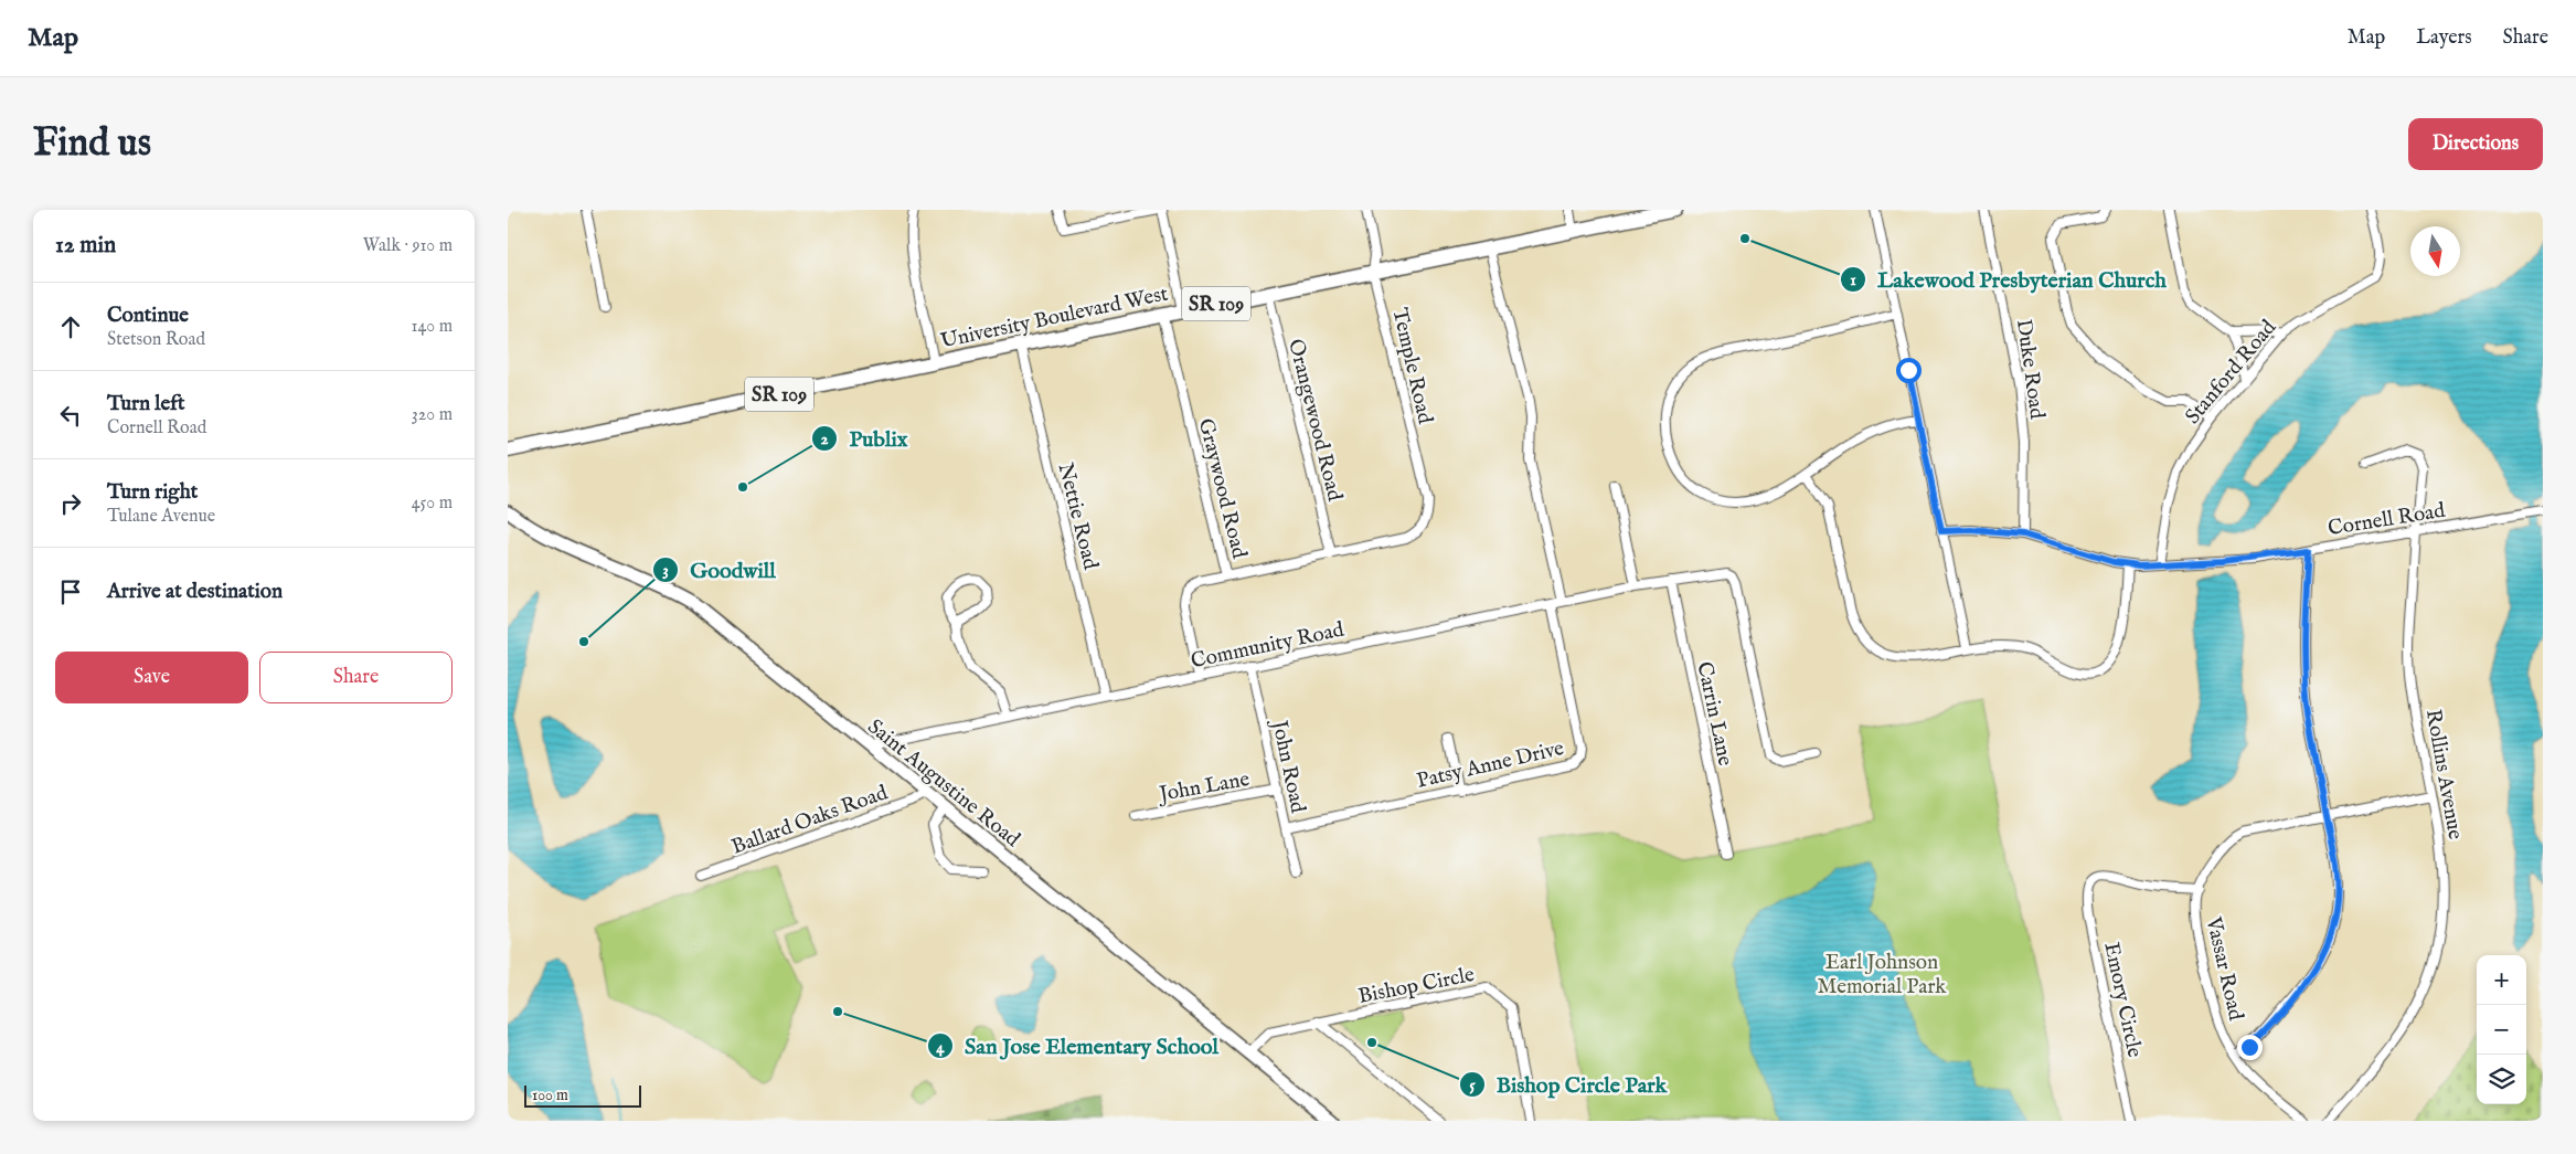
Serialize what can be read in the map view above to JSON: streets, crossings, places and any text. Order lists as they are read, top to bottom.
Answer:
{
  "streets": {
    "main road": ["SR 109", "University Boulevard West", "Saint Augustine Road"],
    "street": [
      "Temple Road",
      "Duke Road",
      "Stanford Road",
      "Orangewood Road",
      "Graywood Road",
      "Nettie Road",
      "Cornell Road",
      "Community Road",
      "Carrin Lane",
      "Patsy Anne Drive",
      "John Road",
      "Rollins Avenue",
      "John Lane",
      "Ballard Oaks Road",
      "Vassar Road",
      "Bishop Circle",
      "Emory Circle"
    ]
  },
  "crossings": [
    ["University Boulevard West", "Temple Road"],
    ["University Boulevard West", "Orangewood Road"],
    ["University Boulevard West", "Graywood Road"],
    ["University Boulevard West", "Nettie Road"],
    ["Temple Road", "Orangewood Road"],
    ["Duke Road", "Cornell Road"],
    ["Stanford Road", "Cornell Road"],
    ["Graywood Road", "Community Road"],
    ["Nettie Road", "Community Road"],
    ["Cornell Road", "Rollins Avenue"],
    ["Community Road", "Carrin Lane"],
    ["Community Road", "Patsy Anne Drive"],
    ["Community Road", "John Road"],
    ["Community Road", "Saint Augustine Road"],
    ["Patsy Anne Drive", "John Road"],
    ["John Road", "John Lane"],
    ["Saint Augustine Road", "Ballard Oaks Road"],
    ["Saint Augustine Road", "Bishop Circle"],
    ["Vassar Road", "Emory Circle"]
  ],
  "parks": ["Earl Johnson Memorial Park"],
  "places": [
    "Lakewood Presbyterian Church",
    "Publix",
    "Goodwill",
    "San Jose Elementary School",
    "Bishop Circle Park"
  ],
  "scale_bar": "100 m",
  "north": "bottom",
  "page": {
    "header": "Map",
    "nav": ["Map", "Layers", "Share"],
    "buttons": [
      "Directions",
      ["Save", "Share"]
    ],
    "title": "Find us",
    "heading": ["12 min", "Walk · 910 m"],
    "list": [
      ["Continue", "Stetson Road", "140 m"],
      ["Turn left", "Cornell Road", "320 m"],
      ["Turn right", "Tulane Avenue", "450 m"],
      "Arrive at destination"
    ],
    "map_buttons": ["+", "−"],
    "scale": "100 m"
  }
}
